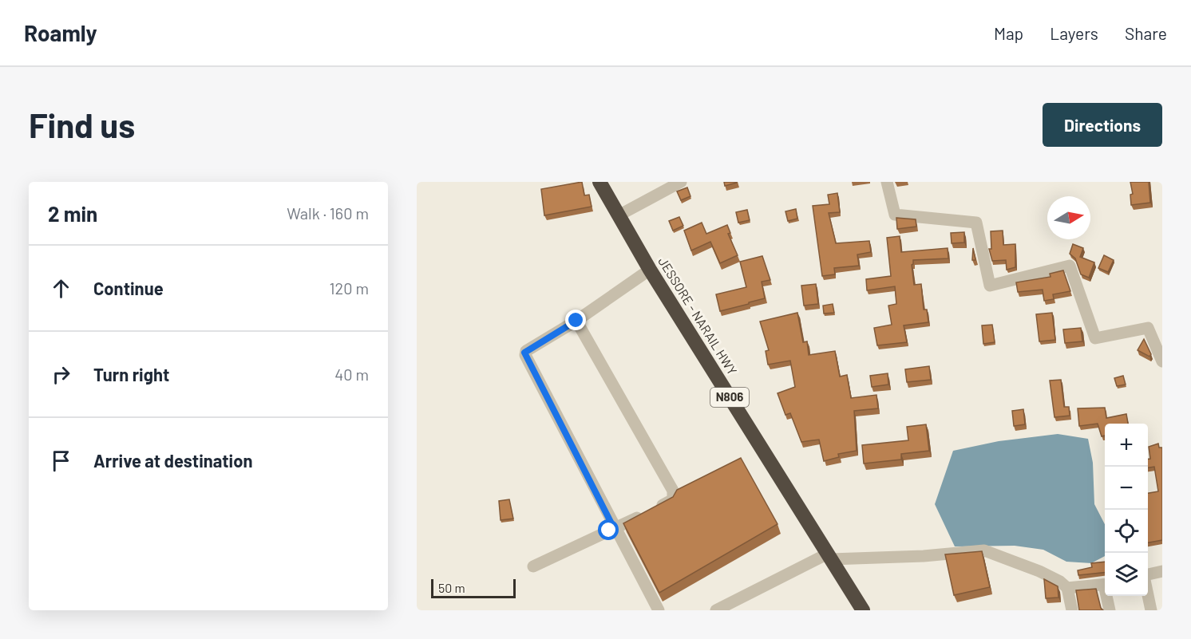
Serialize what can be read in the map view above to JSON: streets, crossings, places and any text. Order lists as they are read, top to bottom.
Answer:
{
  "streets": {
    "highway": ["JESSORE - NARAIL HWY", "N806"]
  },
  "scale_bar": "50 m",
  "north": "right",
  "page": {
    "header": "Roamly",
    "nav": ["Map", "Layers", "Share"],
    "buttons": "Directions",
    "title": "Find us",
    "heading": ["2 min", "Walk · 160 m"],
    "list": [
      ["Continue", "120 m"],
      ["Turn right", "40 m"],
      "Arrive at destination"
    ],
    "map_buttons": ["+", "−"],
    "scale": "50 m"
  }
}
